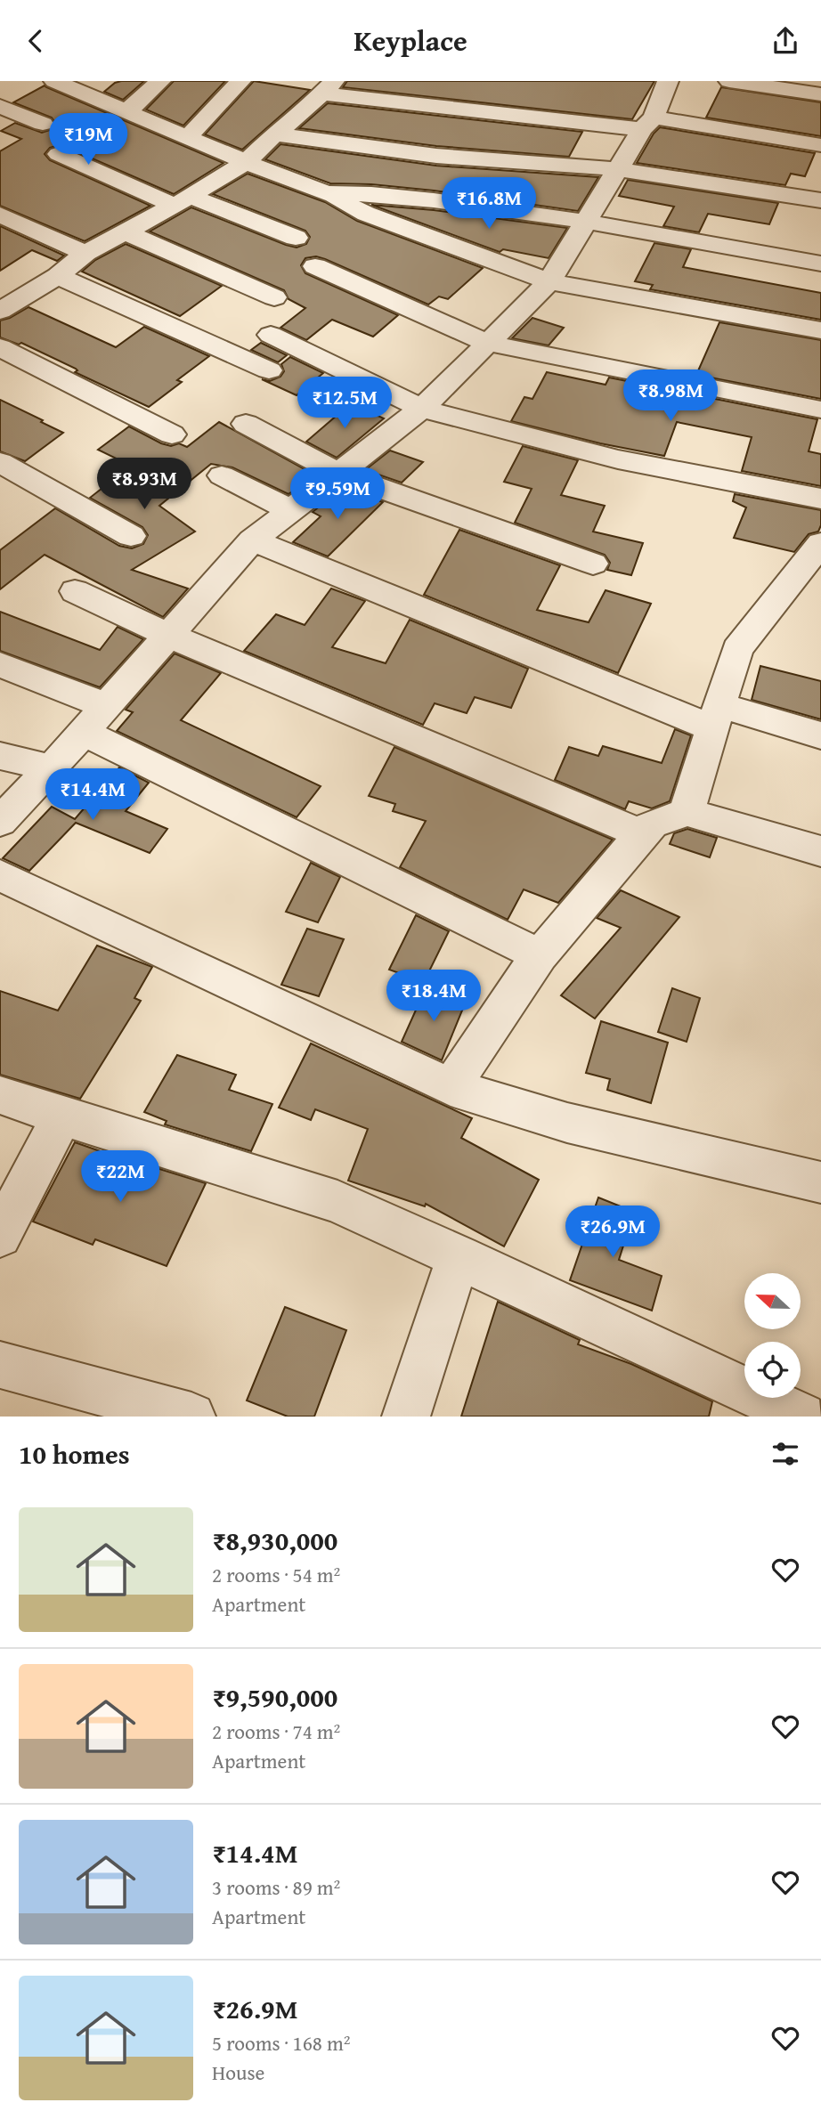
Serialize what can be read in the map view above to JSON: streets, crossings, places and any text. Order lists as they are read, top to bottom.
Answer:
{
  "north": "left",
  "page": {
    "header": "Keyplace",
    "price": [
      "₹19M",
      "₹16.8M",
      "₹8.98M",
      "₹12.5M",
      "₹8.93M",
      "₹9.59M",
      "₹14.4M",
      "₹18.4M",
      "₹22M",
      "₹26.9M"
    ],
    "heading": "10 homes",
    "list": [
      {
        "name": "₹8,930,000",
        "note": "2 rooms · 54 m² · Apartment"
      },
      {
        "name": "₹9,590,000",
        "note": "2 rooms · 74 m² · Apartment"
      },
      {
        "name": "₹14.4M",
        "note": "3 rooms · 89 m² · Apartment"
      },
      {
        "name": "₹26.9M",
        "note": "5 rooms · 168 m² · House"
      }
    ]
  }
}
